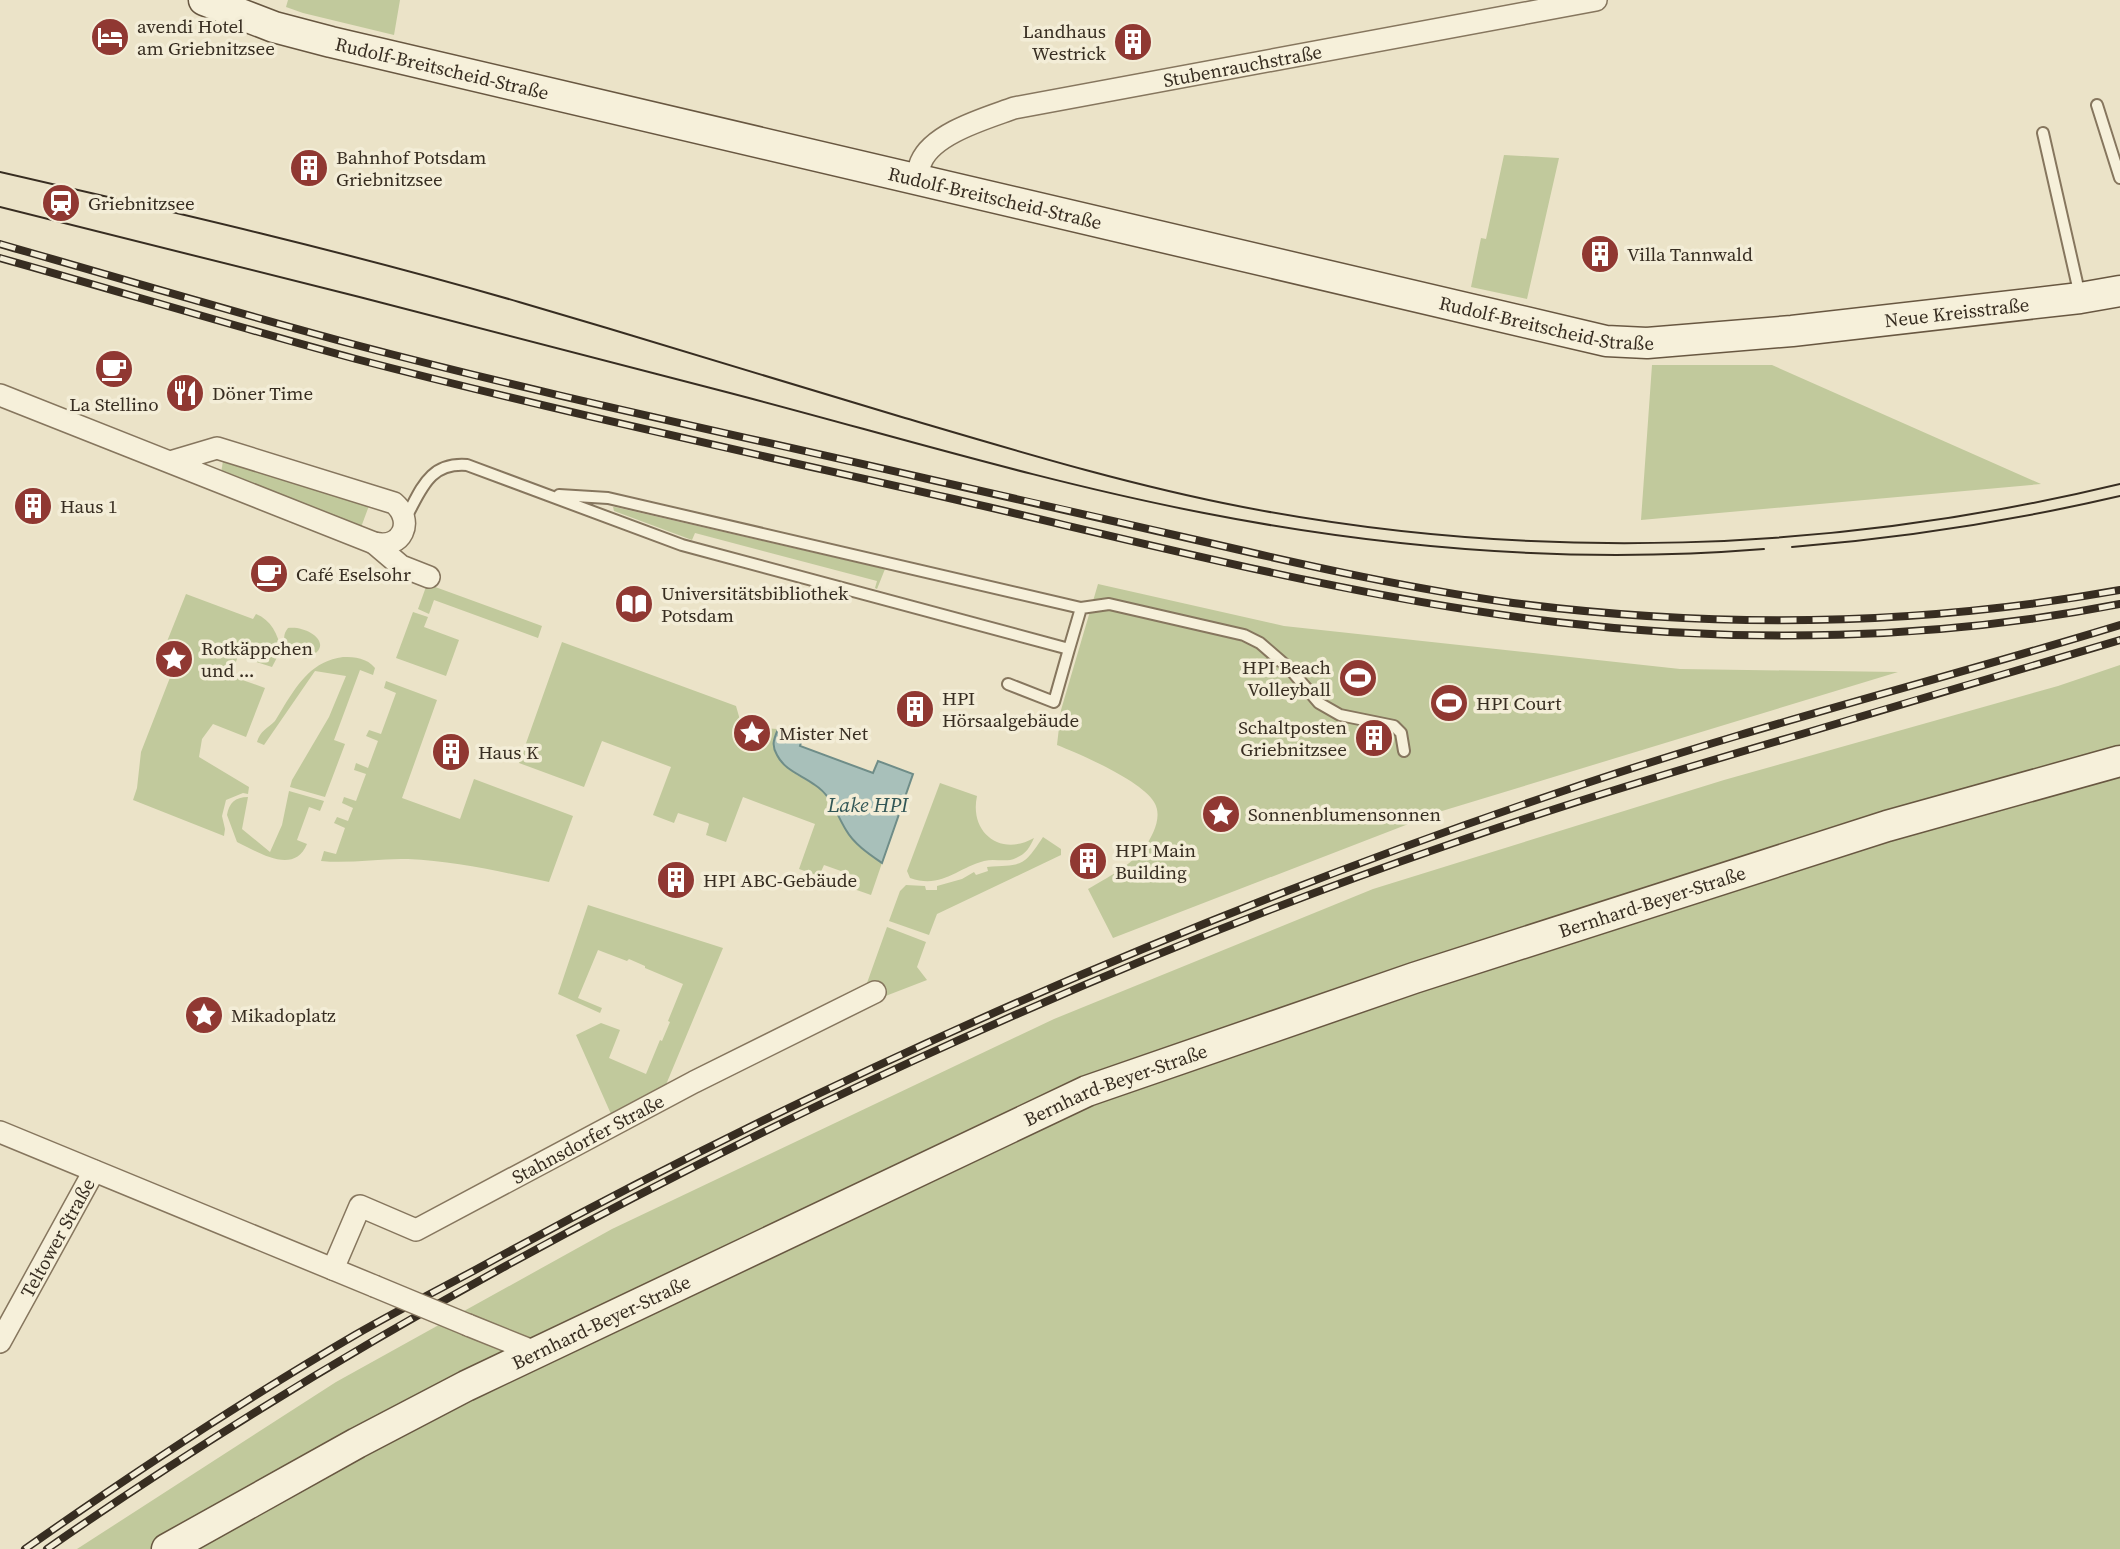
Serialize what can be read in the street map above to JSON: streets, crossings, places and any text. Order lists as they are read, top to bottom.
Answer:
{
  "streets": {
    "street": [
      "Stubenrauchstraße",
      "Rudolf-Breitscheid-Straße",
      "Neue Kreisstraße",
      "Bernhard-Beyer-Straße",
      "Stahnsdorfer Straße",
      "Teltower Straße"
    ]
  },
  "crossings": [
    ["Stubenrauchstraße", "Rudolf-Breitscheid-Straße"],
    ["Rudolf-Breitscheid-Straße", "Neue Kreisstraße"]
  ],
  "water": ["Lake HPI"],
  "places": {
    "hotel": ["avendi Hotel am Griebnitzsee"],
    "building": [
      "Landhaus Westrick",
      "Bahnhof Potsdam Griebnitzsee",
      "Villa Tannwald",
      "Haus 1",
      "HPI Hörsaalgebäude",
      "Schaltposten Griebnitzsee",
      "Haus K",
      "HPI Main Building",
      "HPI ABC-Gebäude"
    ],
    "station": ["Griebnitzsee"],
    "cafe": ["La Stellino", "Café Eselsohr"],
    "restaurant": ["Döner Time"],
    "library": ["Universitätsbibliothek Potsdam"],
    "place": [
      "Rotkäppchen und ...",
      "Mister Net",
      "Sonnenblumensonnen",
      "Mikadoplatz"
    ],
    "sports": ["HPI Beach Volleyball", "HPI Court"]
  }
}
